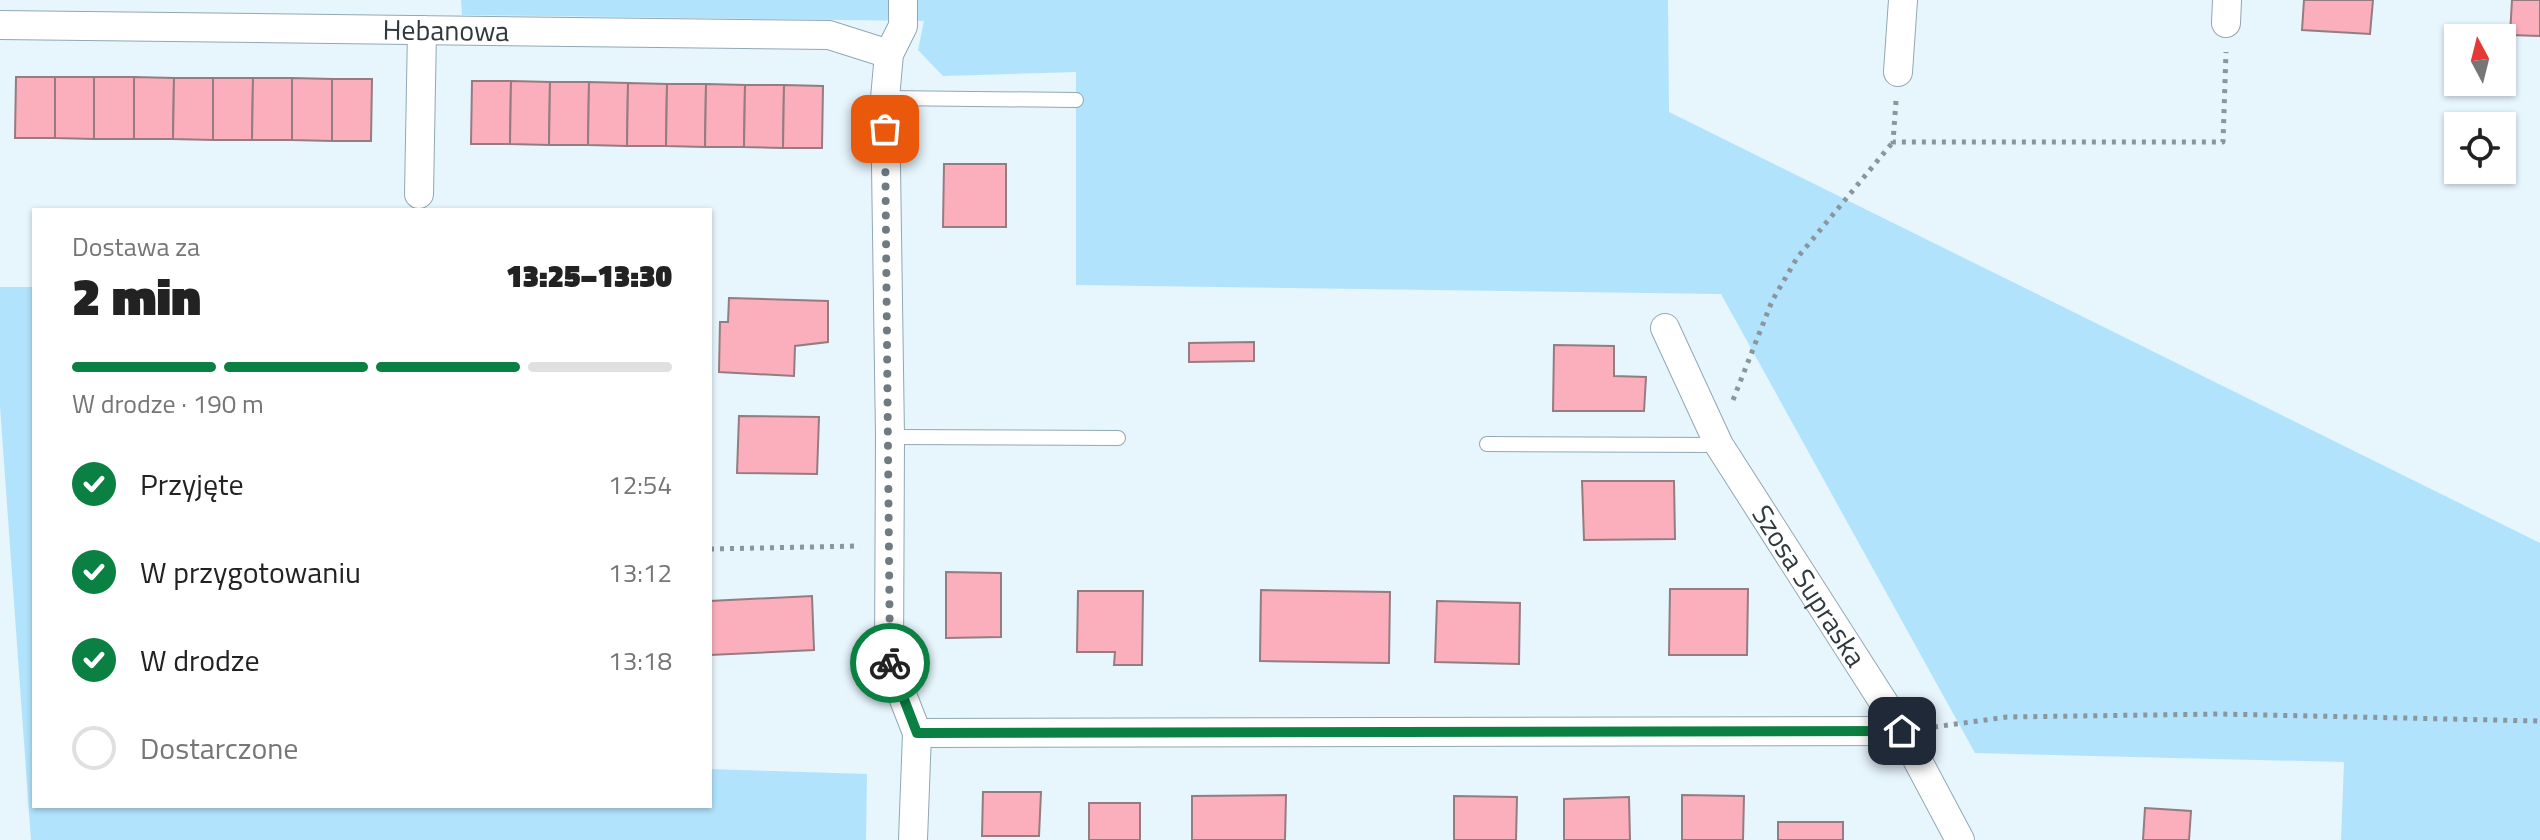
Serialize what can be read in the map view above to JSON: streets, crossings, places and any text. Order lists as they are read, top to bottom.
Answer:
{
  "streets": {
    "street": ["Hebanowa", "Szosa Supraska"]
  },
  "north": "top",
  "page": {
    "heading": ["2 min", "Dostawa za", "13:25–13:30"],
    "bar": "W drodze · 190 m",
    "list": [
      ["Przyjęte", "12:54"],
      ["W przygotowaniu", "13:12"],
      ["W drodze", "13:18"],
      "Dostarczone"
    ]
  }
}
